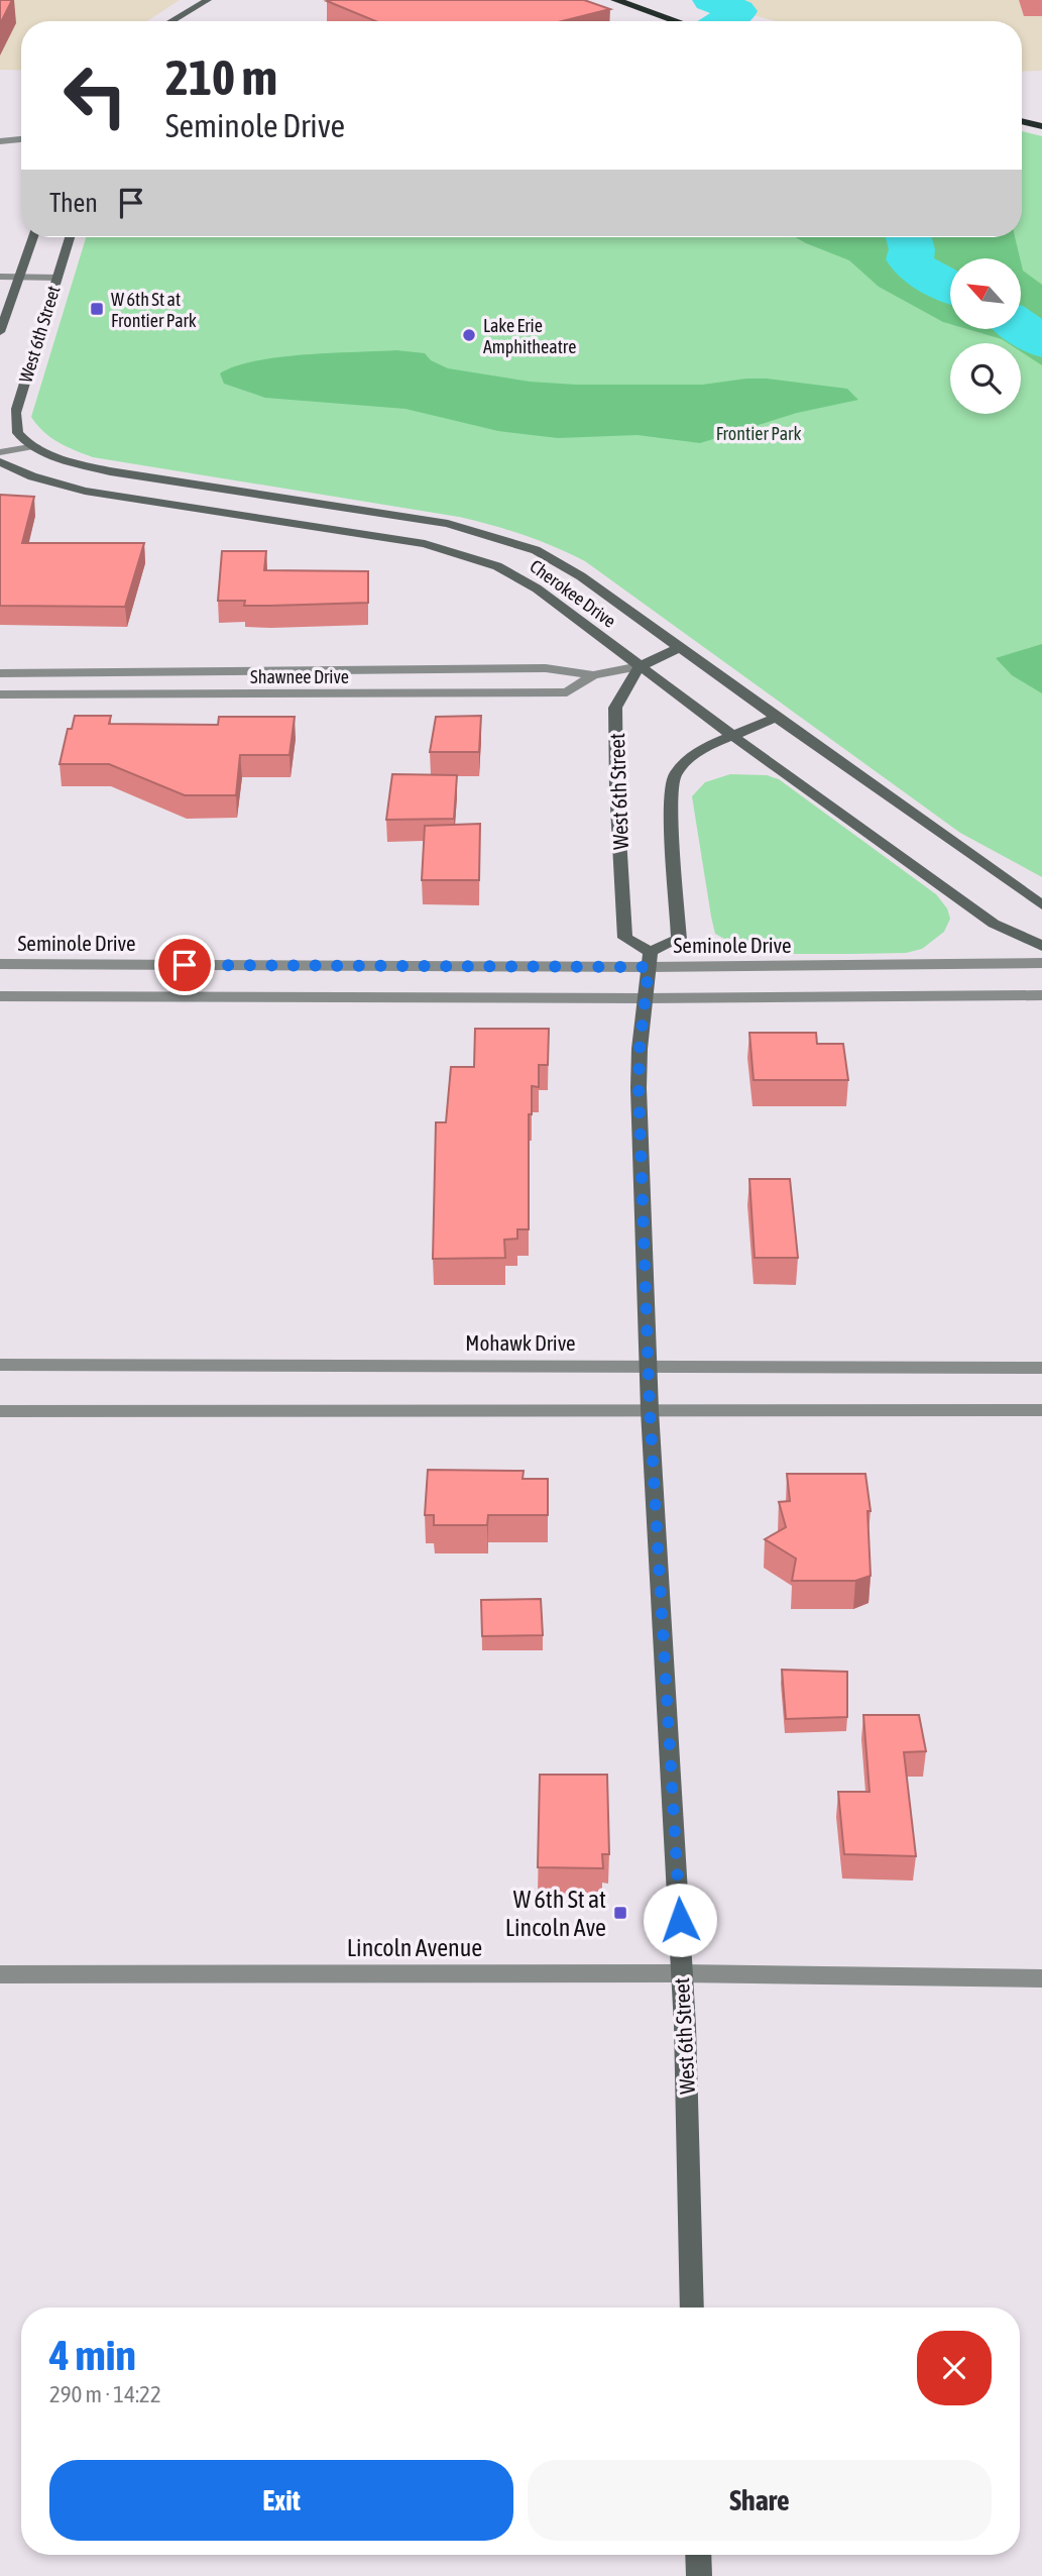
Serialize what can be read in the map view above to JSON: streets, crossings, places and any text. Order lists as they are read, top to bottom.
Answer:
{
  "streets": {
    "main road": ["West 6th Street", "Cherokee Drive"],
    "street": [
      "Shawnee Drive",
      "Seminole Drive",
      "Mohawk Drive",
      "Lincoln Avenue"
    ]
  },
  "crossings": [
    ["West 6th Street", "Cherokee Drive"],
    ["West 6th Street", "Shawnee Drive"],
    ["West 6th Street", "Seminole Drive"],
    ["West 6th Street", "Mohawk Drive"],
    ["West 6th Street", "Lincoln Avenue"],
    ["Cherokee Drive", "Shawnee Drive"]
  ],
  "parks": ["Frontier Park"],
  "places": {
    "transit": ["W 6th St at Frontier Park", "W 6th St at Lincoln Ave"],
    "other": ["Lake Erie Amphitheatre"]
  },
  "north": "top left",
  "page": {
    "turn": ["210 m", "Seminole Drive"],
    "then": "Then",
    "heading": ["4 min", "290 m · 14:22"],
    "buttons": ["Exit", "Share"]
  }
}
